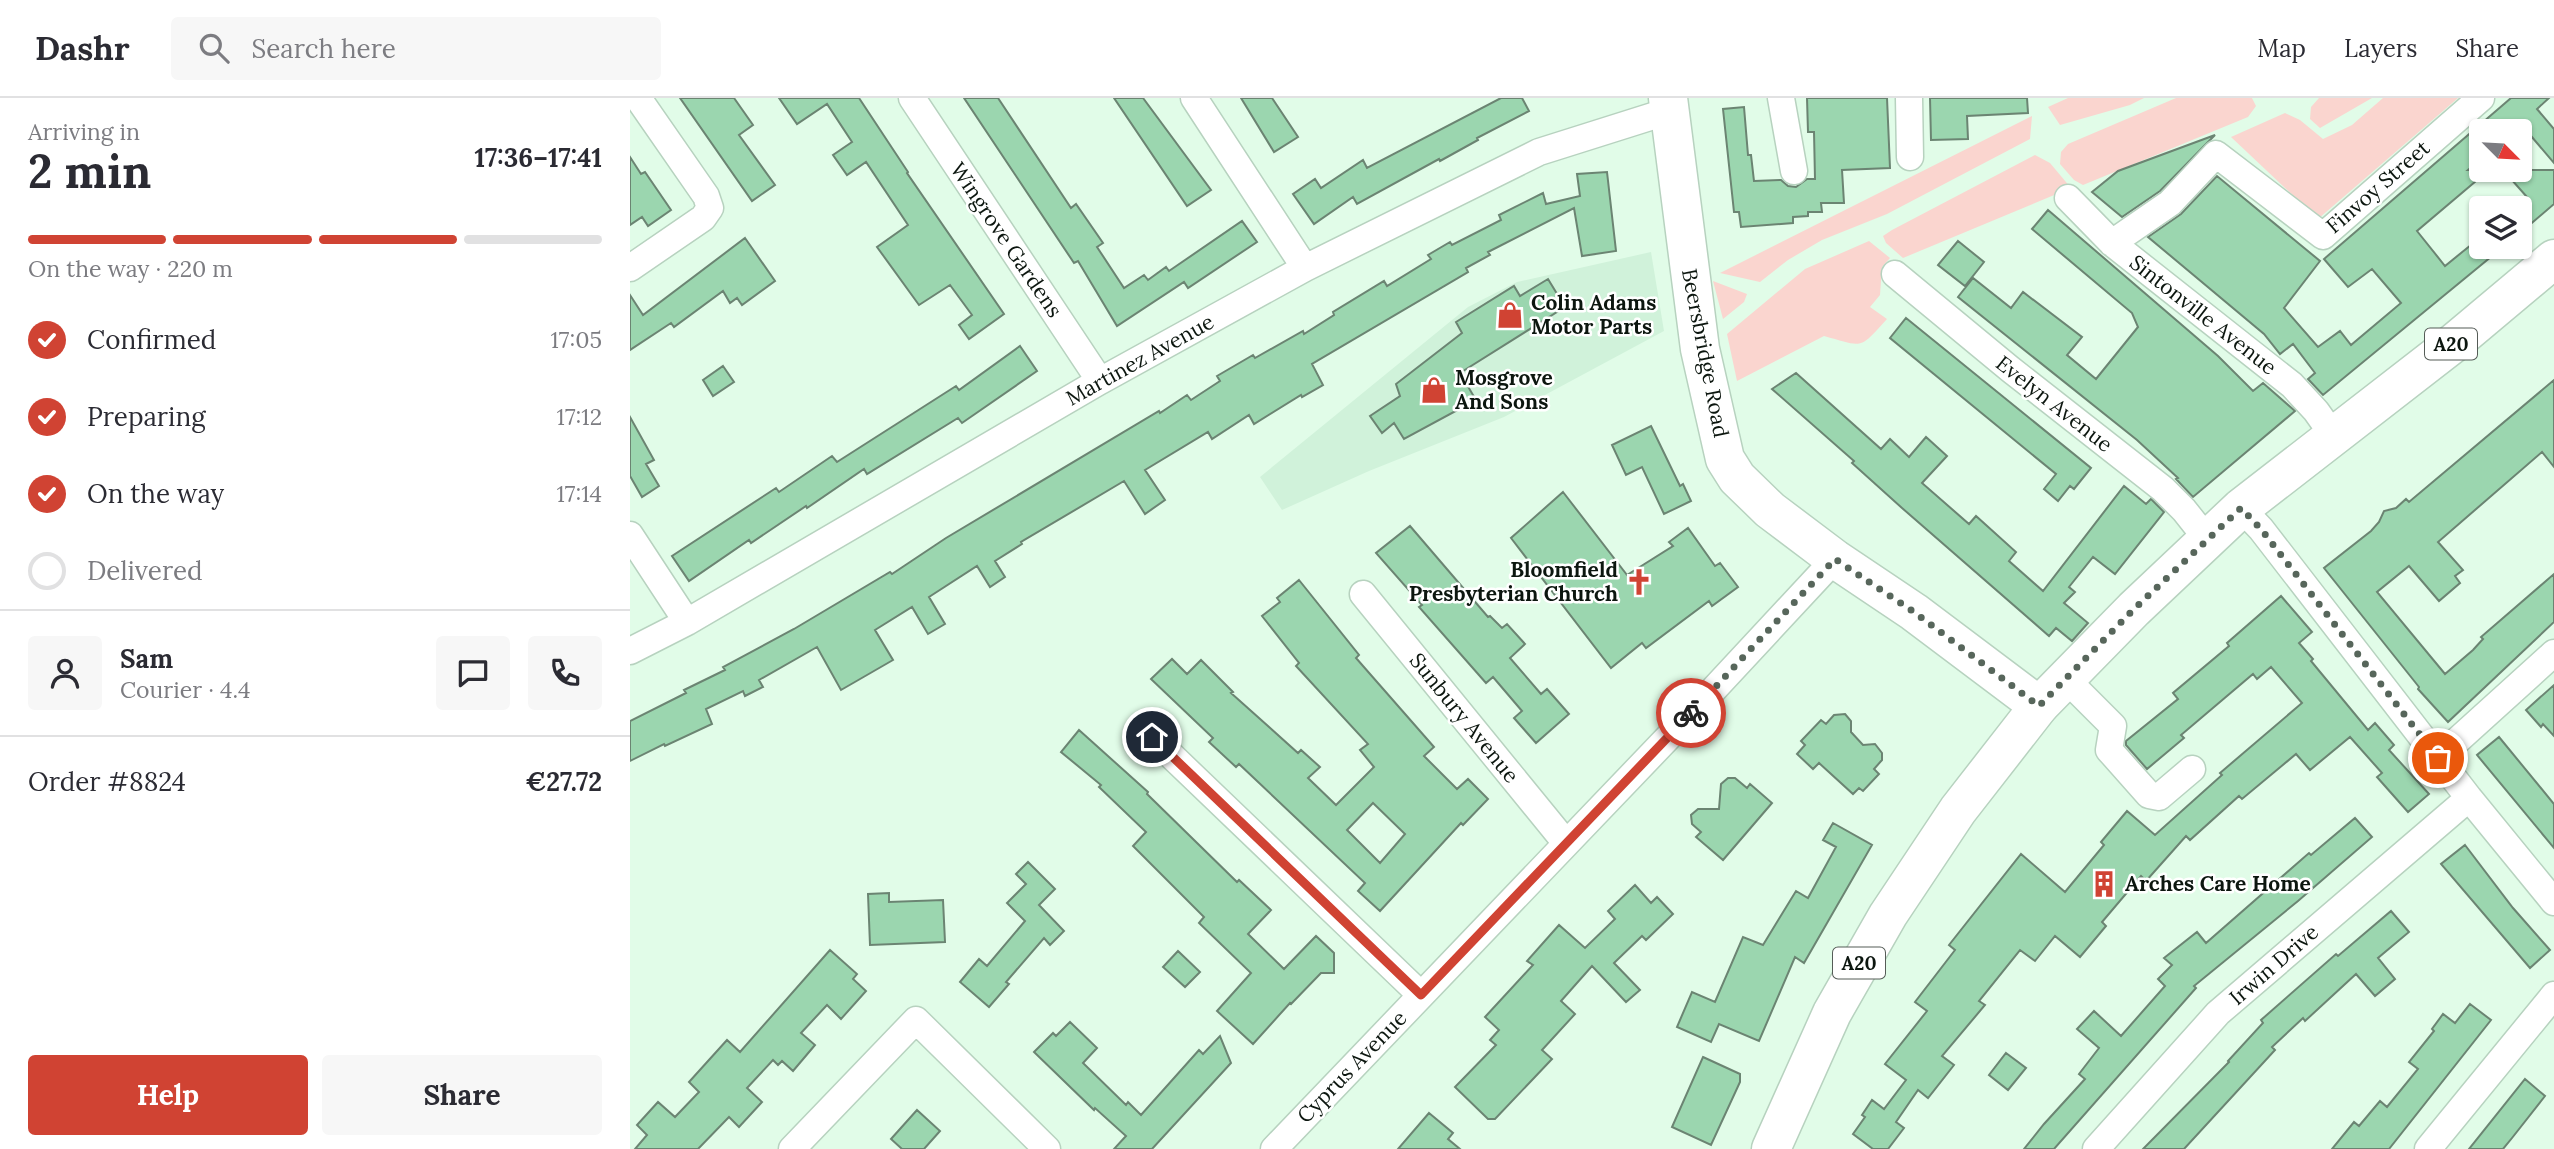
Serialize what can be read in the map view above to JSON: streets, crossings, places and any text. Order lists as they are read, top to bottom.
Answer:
{
  "streets": {
    "main road": ["A20", "Beersbridge Road"],
    "street": [
      "Finvoy Street",
      "Wingrove Gardens",
      "Sintonville Avenue",
      "Martinez Avenue",
      "Evelyn Avenue",
      "Sunbury Avenue",
      "Irwin Drive",
      "Cyprus Avenue"
    ]
  },
  "crossings": [
    ["Finvoy Street", "Sintonville Avenue"],
    ["Wingrove Gardens", "Martinez Avenue"],
    ["Sintonville Avenue", "A20"],
    ["A20", "Beersbridge Road"],
    ["A20", "Evelyn Avenue"],
    ["Beersbridge Road", "Martinez Avenue"],
    ["Beersbridge Road", "Cyprus Avenue"],
    ["Sunbury Avenue", "Cyprus Avenue"]
  ],
  "places": {
    "shop": ["Colin Adams Motor Parts", "Mosgrove And Sons"],
    "church": ["Bloomfield Presbyterian Church"],
    "building": ["Arches Care Home"]
  },
  "north": "bottom right",
  "page": {
    "header": "Dashr",
    "search": "Search here",
    "nav": ["Map", "Layers", "Share"],
    "heading": ["2 min", "Arriving in", "17:36–17:41"],
    "panel": [
      "Sam",
      "Courier · 4.4",
      "Order #8824",
      "€27.72"
    ],
    "bar": "On the way · 220 m",
    "list": [
      ["Confirmed", "17:05"],
      ["Preparing", "17:12"],
      ["On the way", "17:14"],
      "Delivered"
    ],
    "buttons": ["Help", "Share"]
  }
}
